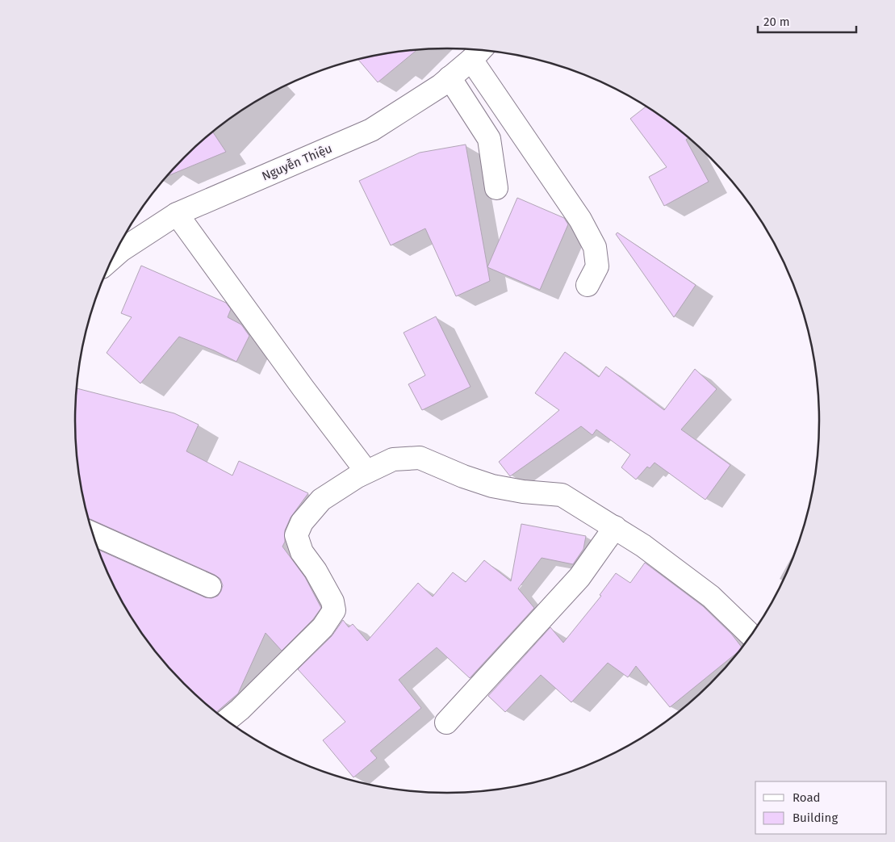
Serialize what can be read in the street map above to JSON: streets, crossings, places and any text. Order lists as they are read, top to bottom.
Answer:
{
  "streets": {
    "street": ["Nguyễn Thiệu"]
  },
  "legend": ["Road", "Building"],
  "scale_bar": "20 m"
}
